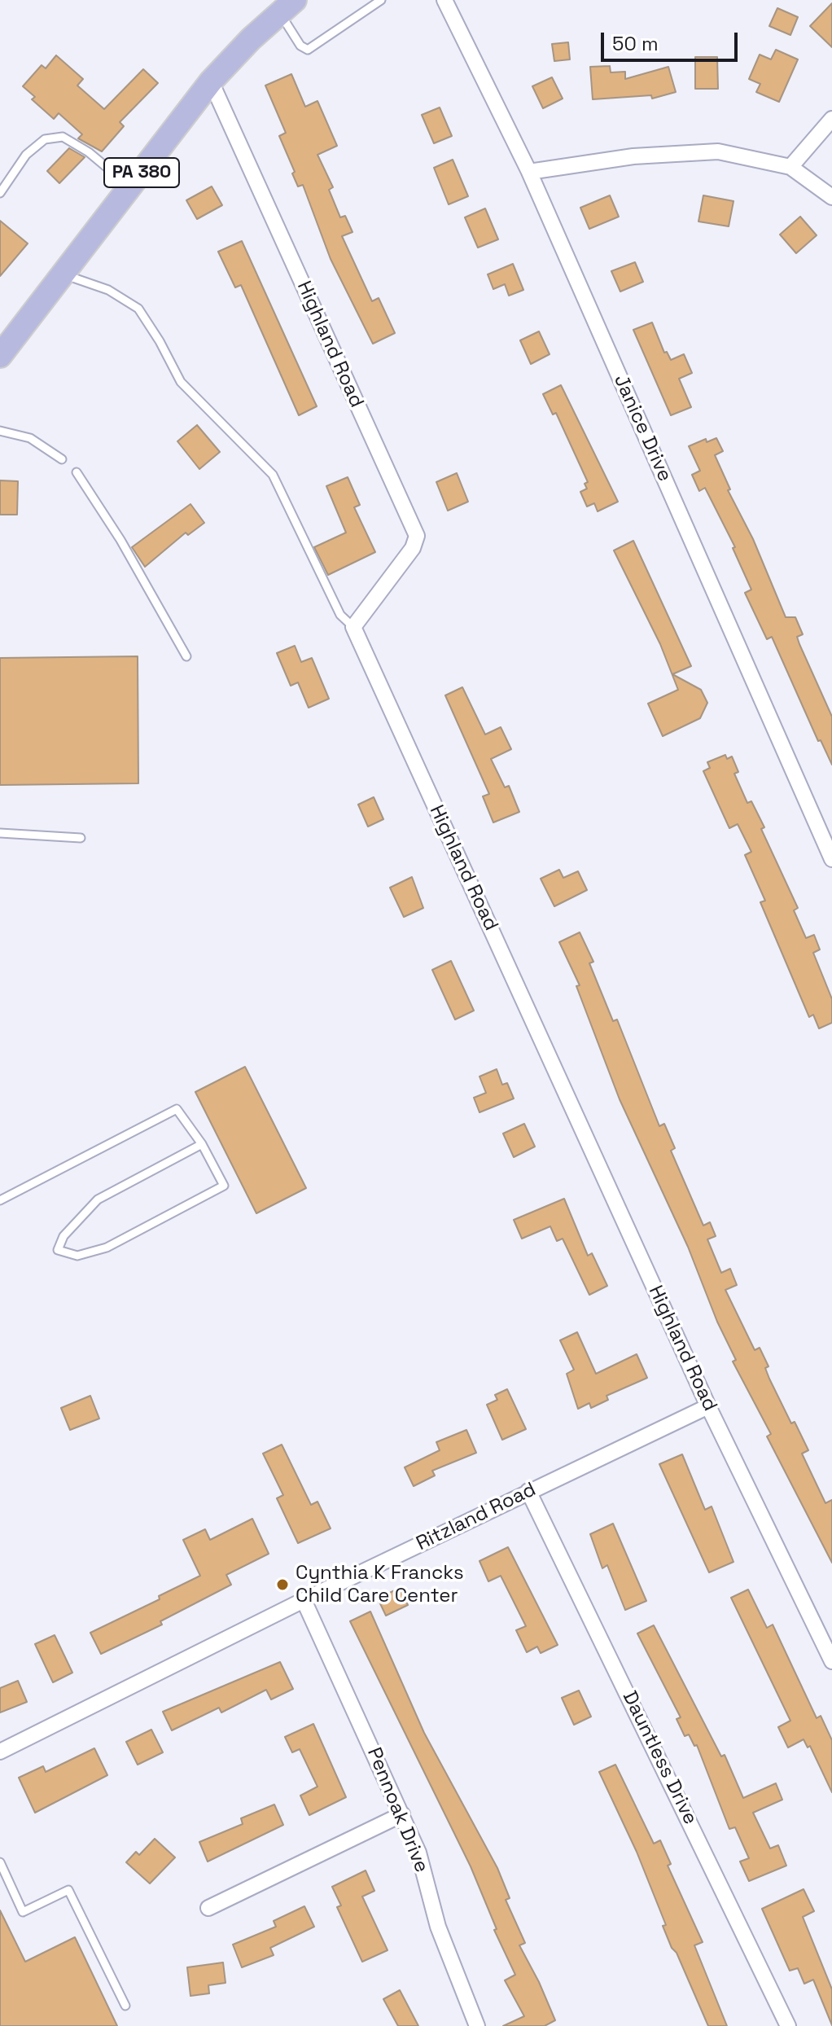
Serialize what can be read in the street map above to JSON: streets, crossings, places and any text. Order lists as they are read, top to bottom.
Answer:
{
  "streets": {
    "main road": ["PA 380"],
    "street": [
      "Highland Road",
      "Janice Drive",
      "Ritzland Road",
      "Dauntless Drive",
      "Pennoak Drive"
    ]
  },
  "crossings": [
    ["PA 380", "Highland Road"],
    ["Highland Road", "Ritzland Road"],
    ["Ritzland Road", "Dauntless Drive"],
    ["Ritzland Road", "Pennoak Drive"]
  ],
  "places": ["Cynthia K Francks Child Care Center"],
  "scale_bar": "50 m"
}
